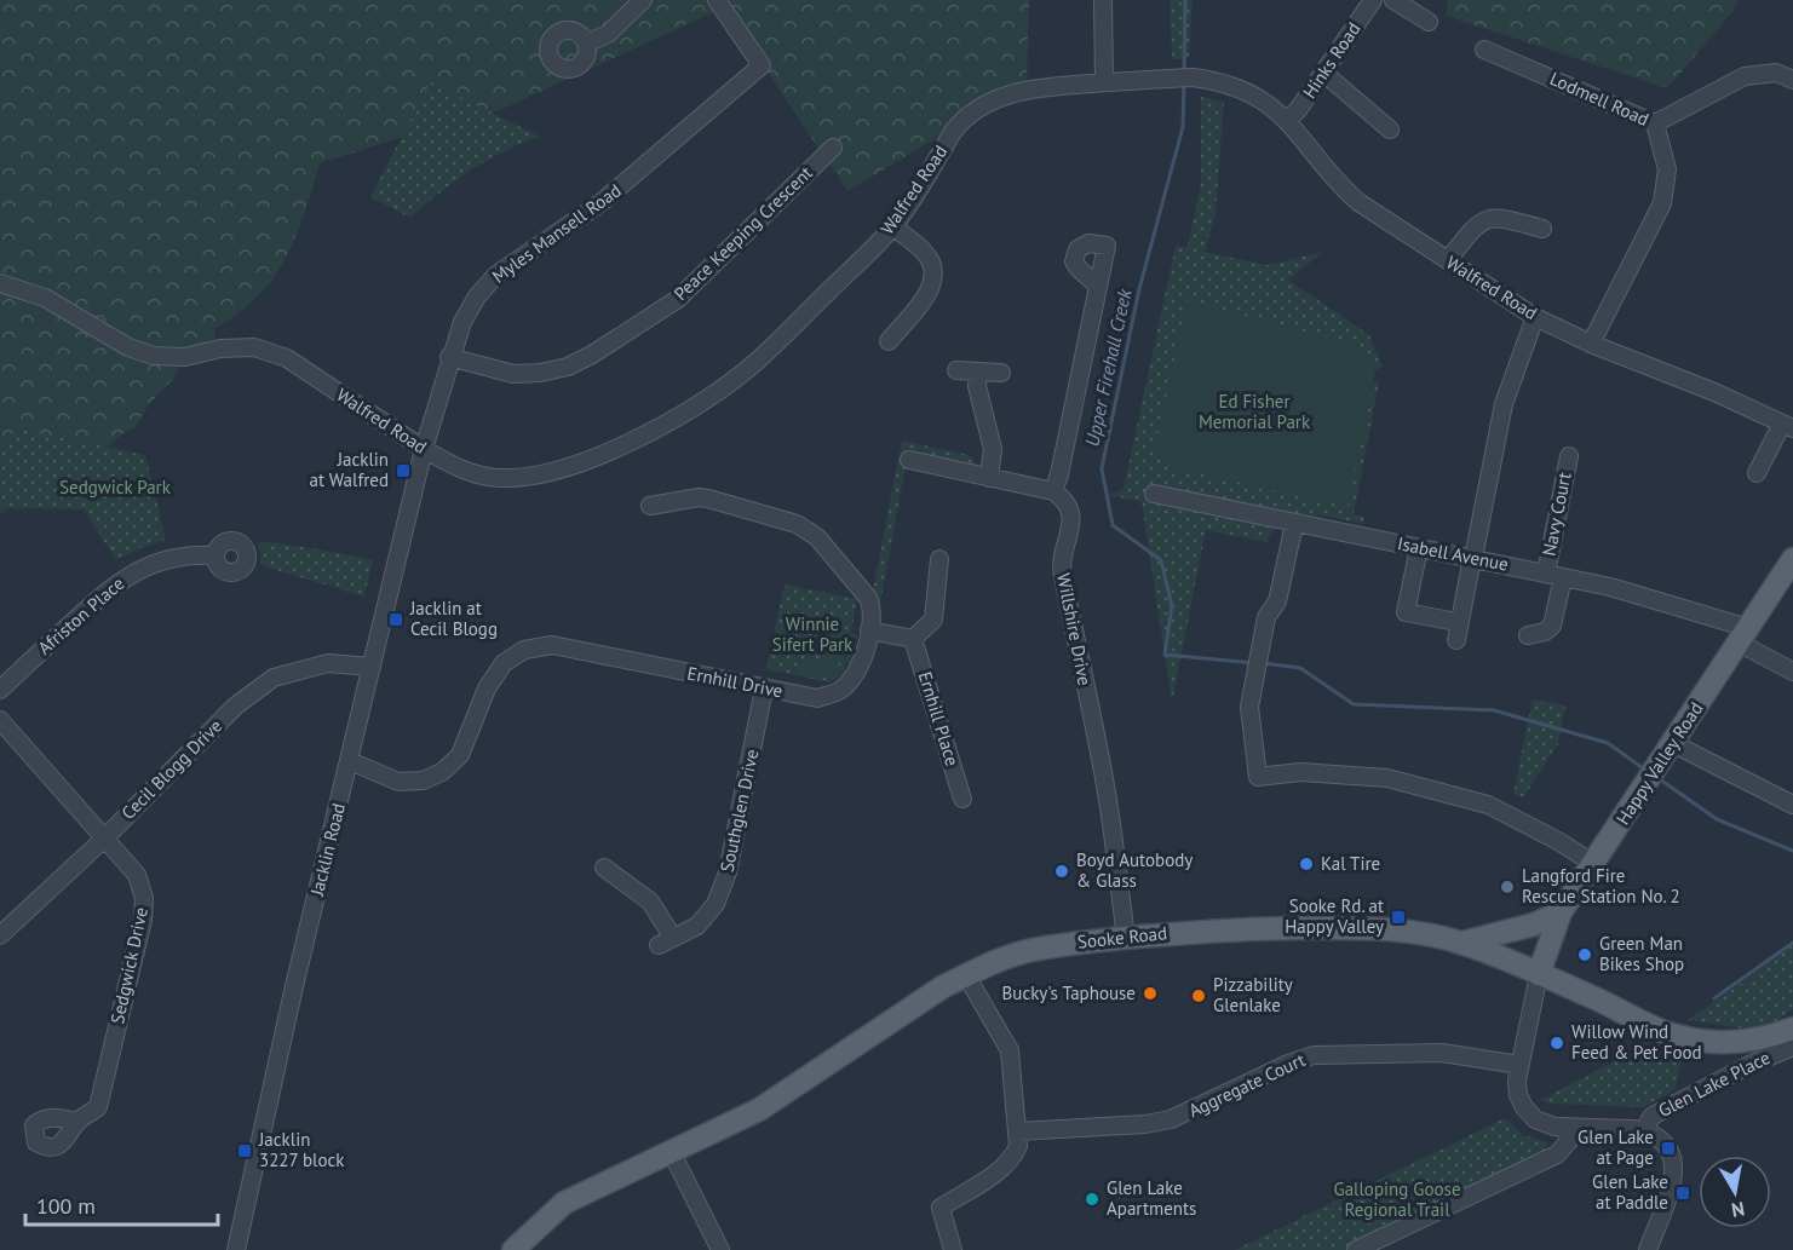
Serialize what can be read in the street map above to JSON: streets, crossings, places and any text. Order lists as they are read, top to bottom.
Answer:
{
  "streets": {
    "main road": ["Happy Valley Road", "Sooke Road"],
    "street": [
      "Hinks Road",
      "Lodmell Road",
      "Walfred Road",
      "Myles Mansell Road",
      "Peace Keeping Crescent",
      "Navy Court",
      "Isabell Avenue",
      "Afriston Place",
      "Willshire Drive",
      "Ernhill Drive",
      "Ernhill Place",
      "Cecil Blogg Drive",
      "Southglen Drive",
      "Jacklin Road",
      "Sedgwick Drive",
      "Glen Lake Place",
      "Aggregate Court"
    ]
  },
  "crossings": [
    ["Hinks Road", "Walfred Road"],
    ["Lodmell Road", "Walfred Road"],
    ["Walfred Road", "Myles Mansell Road"],
    ["Walfred Road", "Jacklin Road"],
    ["Myles Mansell Road", "Peace Keeping Crescent"],
    ["Myles Mansell Road", "Jacklin Road"],
    ["Navy Court", "Isabell Avenue"],
    ["Isabell Avenue", "Happy Valley Road"],
    ["Willshire Drive", "Sooke Road"],
    ["Ernhill Drive", "Southglen Drive"],
    ["Ernhill Drive", "Jacklin Road"],
    ["Happy Valley Road", "Sooke Road"],
    ["Cecil Blogg Drive", "Jacklin Road"],
    ["Cecil Blogg Drive", "Sedgwick Drive"]
  ],
  "water": ["Upper Firehall Creek"],
  "parks": [
    "Ed Fisher Memorial Park",
    "Sedgwick Park",
    "Winnie Sifert Park",
    "Galloping Goose Regional Trail"
  ],
  "places": {
    "transit": [
      "Jacklin at Walfred",
      "Jacklin at Cecil Blogg",
      "Sooke Rd. at Happy Valley",
      "Glen Lake at Page",
      "Jacklin 3227 block",
      "Glen Lake at Paddle"
    ],
    "other": [
      "Kal Tire",
      "Boyd Autobody & Glass",
      "Langford Fire Rescue Station No. 2",
      "Green Man Bikes Shop",
      "Bucky's Taphouse",
      "Pizzability Glenlake",
      "Willow Wind Feed & Pet Food",
      "Glen Lake Apartments"
    ]
  },
  "scale_bar": "100 m",
  "north": "bottom"
}
